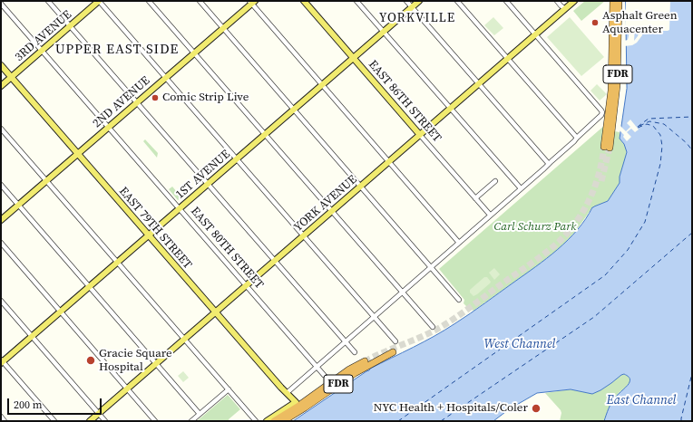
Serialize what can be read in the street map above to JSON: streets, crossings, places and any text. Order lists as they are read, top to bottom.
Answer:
{
  "streets": {
    "highway": ["FDR"],
    "main road": [
      "3RD AVENUE",
      "EAST 86TH STREET",
      "2ND AVENUE",
      "1ST AVENUE",
      "YORK AVENUE",
      "EAST 79TH STREET"
    ],
    "street": ["EAST 80TH STREET"]
  },
  "crossings": [
    ["3RD AVENUE", "EAST 79TH STREET"],
    ["3RD AVENUE", "EAST 80TH STREET"],
    ["EAST 86TH STREET", "1ST AVENUE"],
    ["EAST 86TH STREET", "YORK AVENUE"],
    ["2ND AVENUE", "EAST 79TH STREET"],
    ["2ND AVENUE", "EAST 80TH STREET"],
    ["1ST AVENUE", "EAST 79TH STREET"],
    ["1ST AVENUE", "EAST 80TH STREET"],
    ["YORK AVENUE", "EAST 79TH STREET"],
    ["YORK AVENUE", "EAST 80TH STREET"]
  ],
  "districts": ["YORKVILLE", "UPPER EAST SIDE"],
  "water": ["West Channel", "East Channel"],
  "parks": ["Carl Schurz Park"],
  "places": [
    "Asphalt Green Aquacenter",
    "Comic Strip Live",
    "Gracie Square Hospital",
    "NYC Health + Hospitals/Coler"
  ],
  "scale_bar": "200 m"
}
